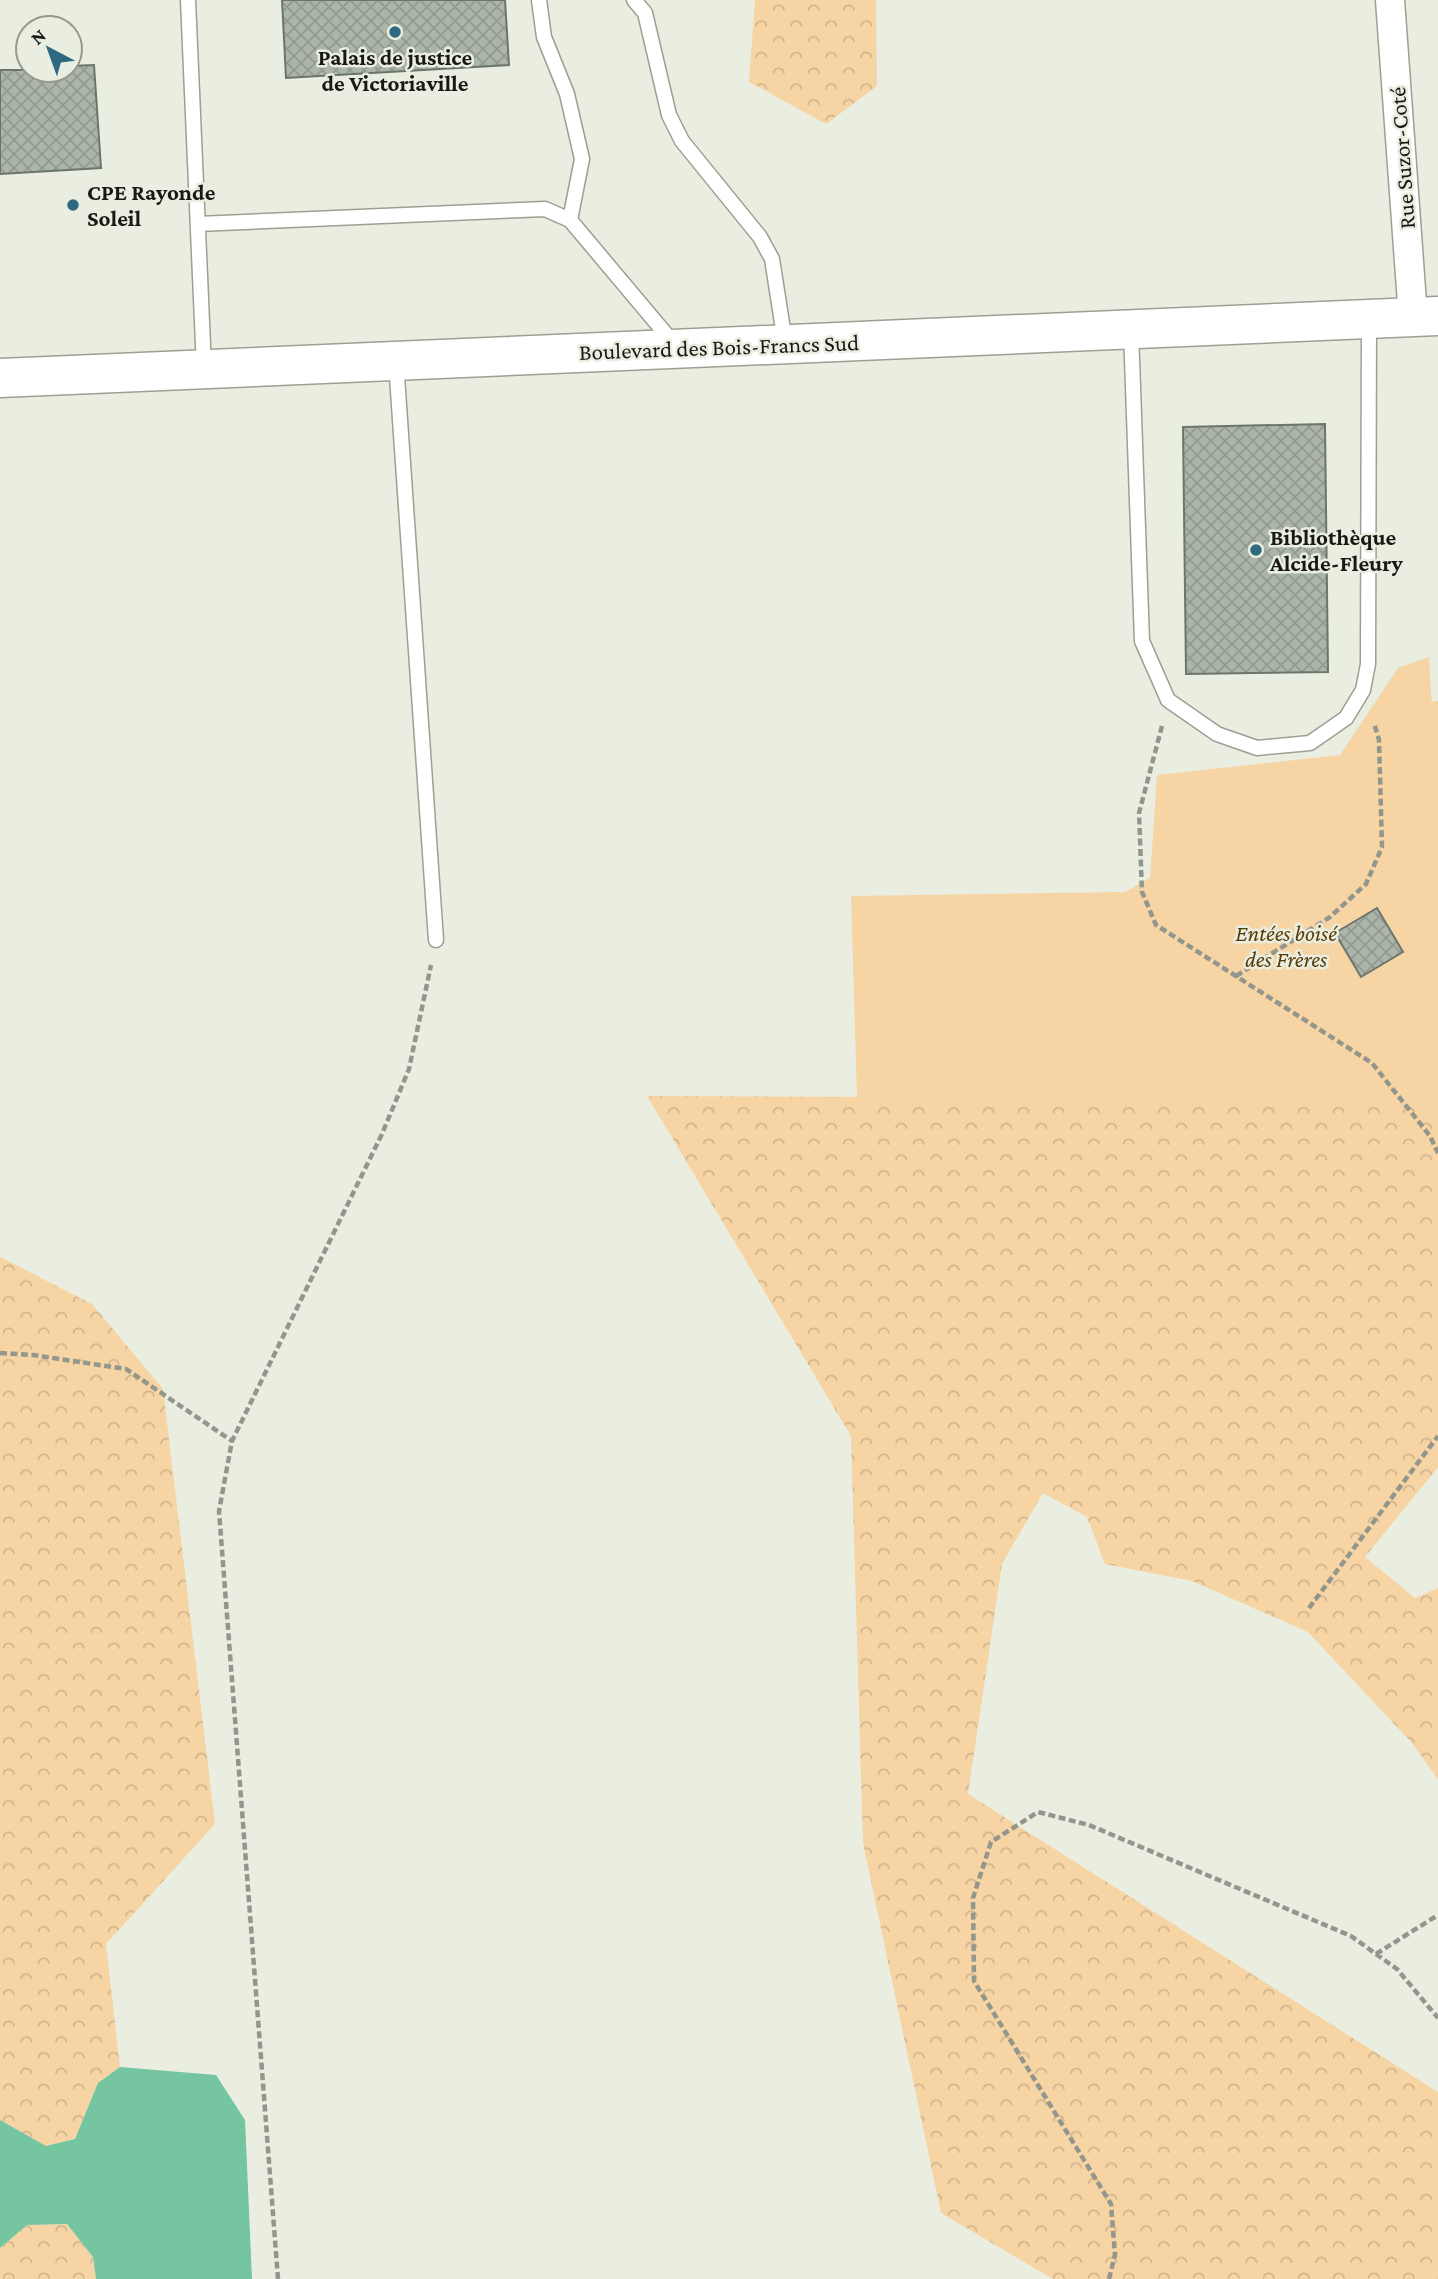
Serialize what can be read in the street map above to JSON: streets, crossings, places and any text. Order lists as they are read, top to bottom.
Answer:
{
  "streets": {
    "street": ["Rue Suzor-Coté", "Boulevard des Bois-Francs Sud"]
  },
  "crossings": [
    ["Rue Suzor-Coté", "Boulevard des Bois-Francs Sud"]
  ],
  "parks": ["Entées boisé des Frères"],
  "places": ["Palais de justice de Victoriaville", "CPE Rayonde Soleil", "Bibliothèque Alcide-Fleury"],
  "north": "top left"
}
